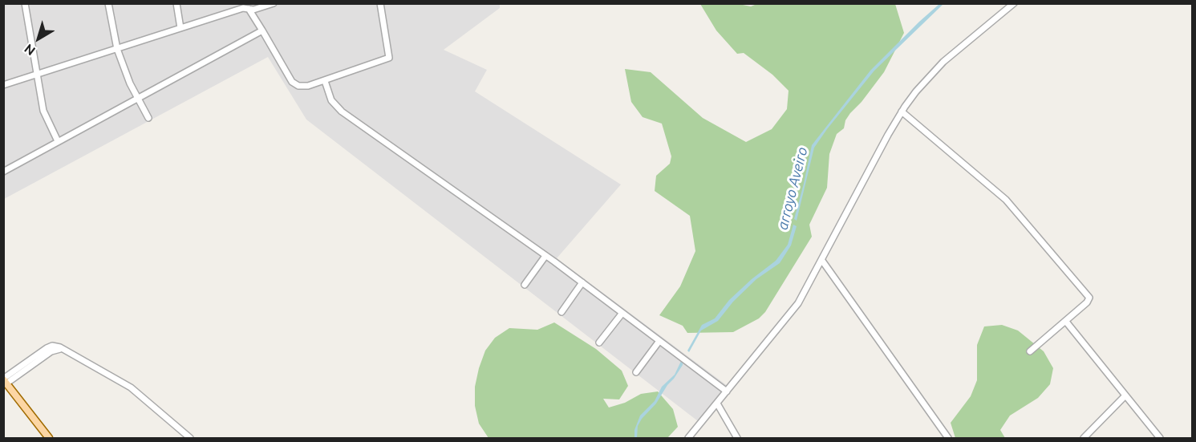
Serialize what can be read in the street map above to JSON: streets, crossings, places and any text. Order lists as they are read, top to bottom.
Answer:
{
  "water": ["arroyo Aveiro"],
  "north": "bottom left"
}
